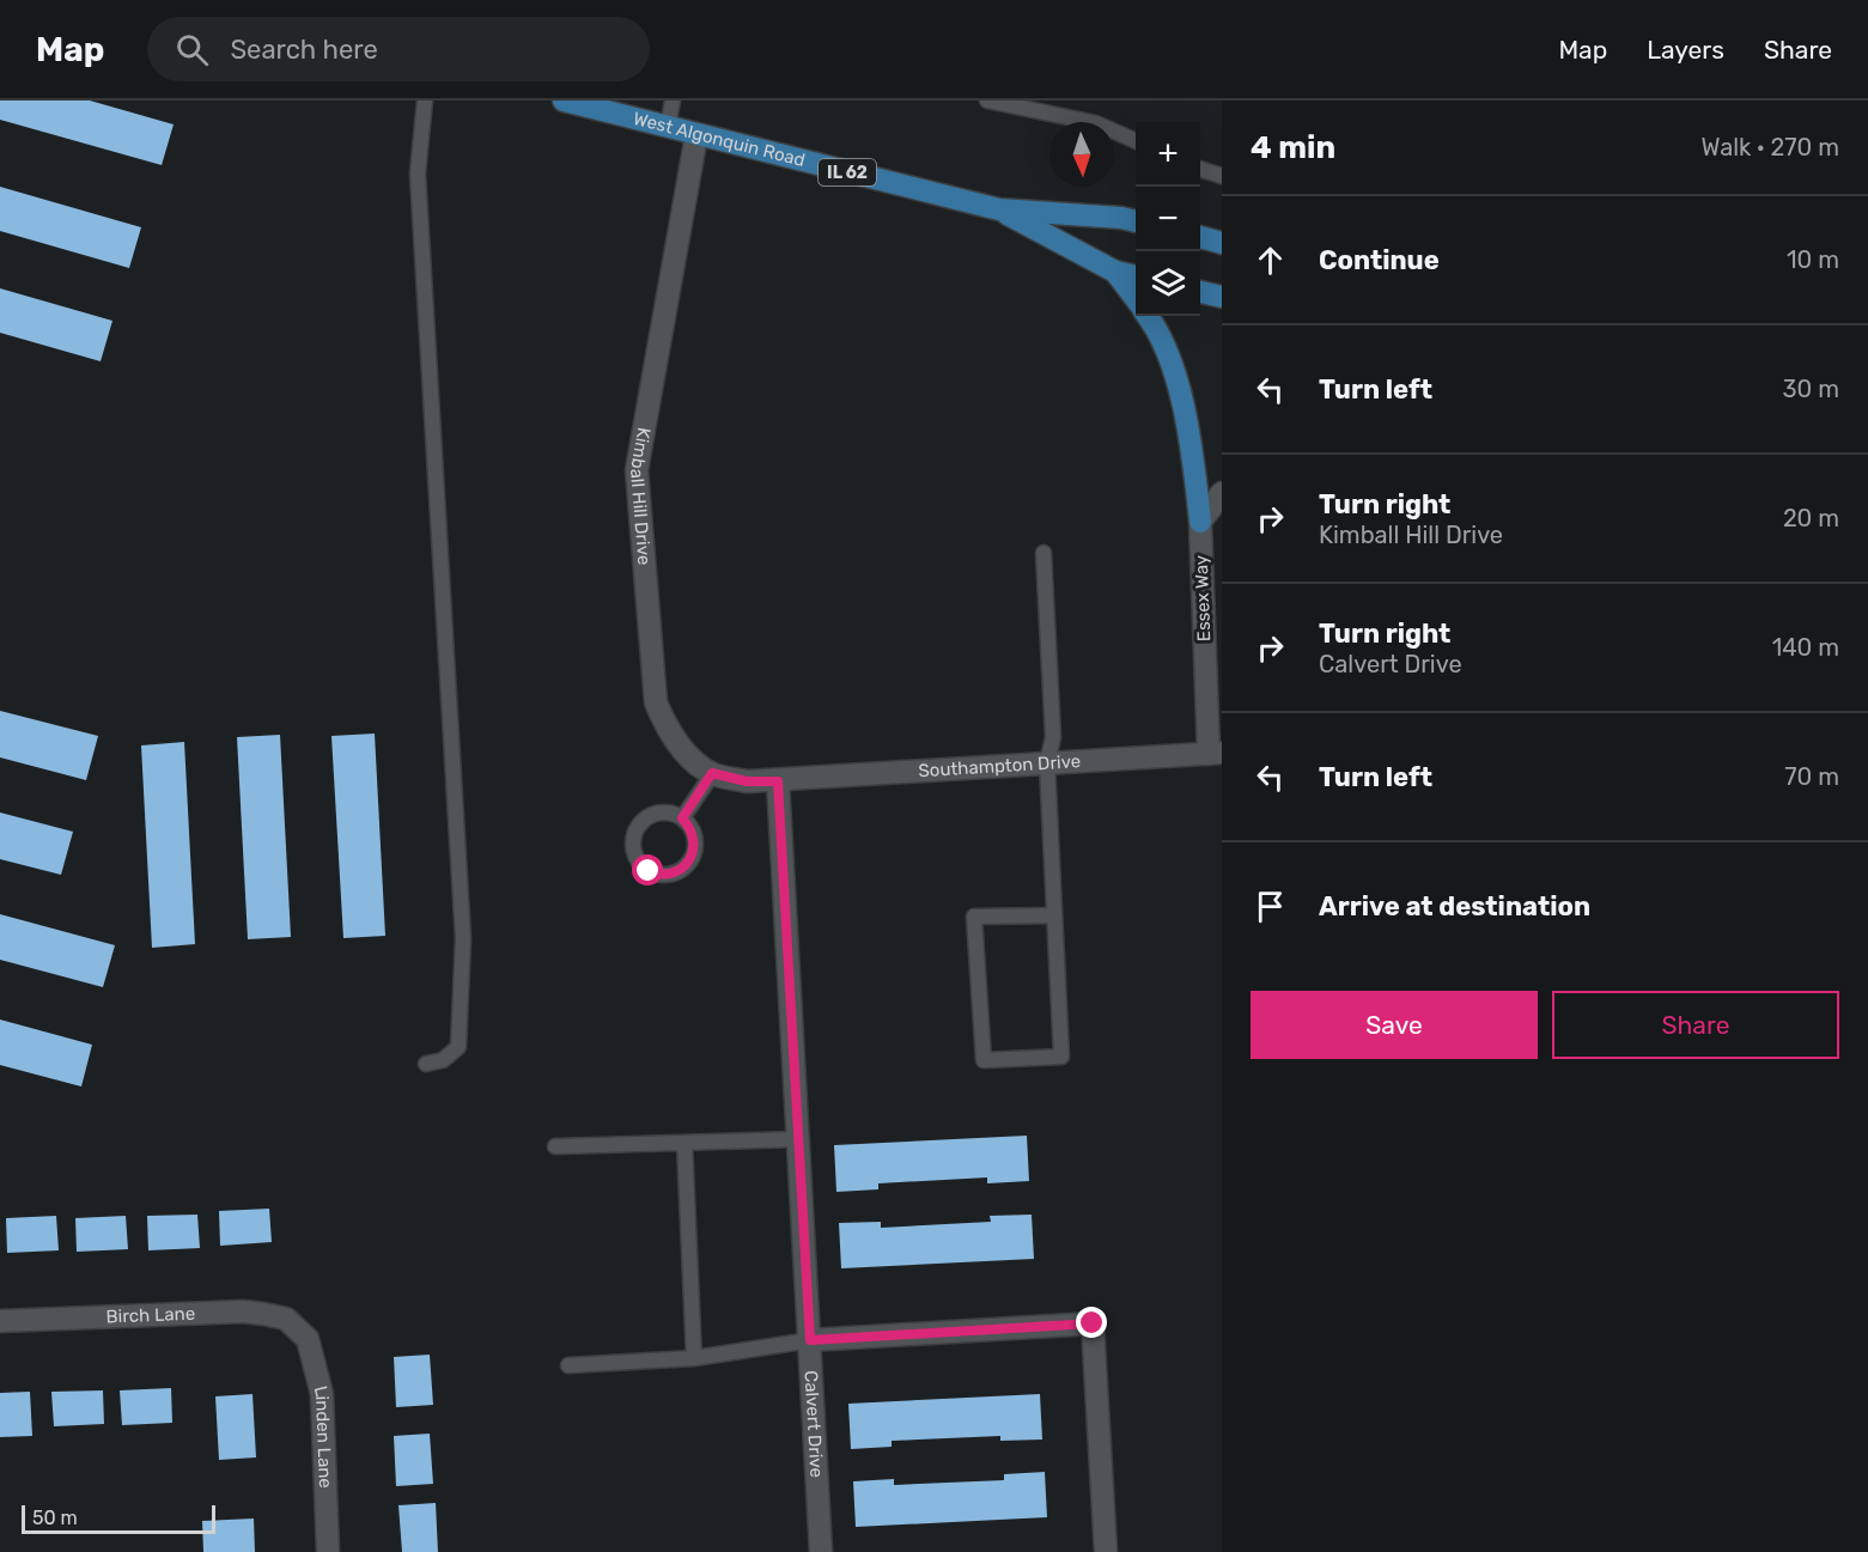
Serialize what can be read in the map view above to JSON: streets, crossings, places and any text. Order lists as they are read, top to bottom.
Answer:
{
  "streets": {
    "main road": ["West Algonquin Road", "IL 62"],
    "street": [
      "Kimball Hill Drive",
      "Essex Way",
      "Southampton Drive",
      "Birch Lane",
      "Calvert Drive",
      "Linden Lane"
    ]
  },
  "crossings": [
    ["West Algonquin Road", "Kimball Hill Drive"],
    ["Kimball Hill Drive", "Southampton Drive"],
    ["Kimball Hill Drive", "Calvert Drive"],
    ["Essex Way", "Southampton Drive"],
    ["Southampton Drive", "Calvert Drive"],
    ["Birch Lane", "Linden Lane"]
  ],
  "scale_bar": "50 m",
  "north": "bottom",
  "page": {
    "header": "Map",
    "search": "Search here",
    "nav": ["Map", "Layers", "Share"],
    "heading": ["4 min", "Walk · 270 m"],
    "map_buttons": ["+", "−"],
    "list": [
      ["Continue", "10 m"],
      ["Turn left", "30 m"],
      ["Turn right", "Kimball Hill Drive", "20 m"],
      ["Turn right", "Calvert Drive", "140 m"],
      ["Turn left", "70 m"],
      "Arrive at destination"
    ],
    "buttons": ["Save", "Share"],
    "scale": "50 m"
  }
}
